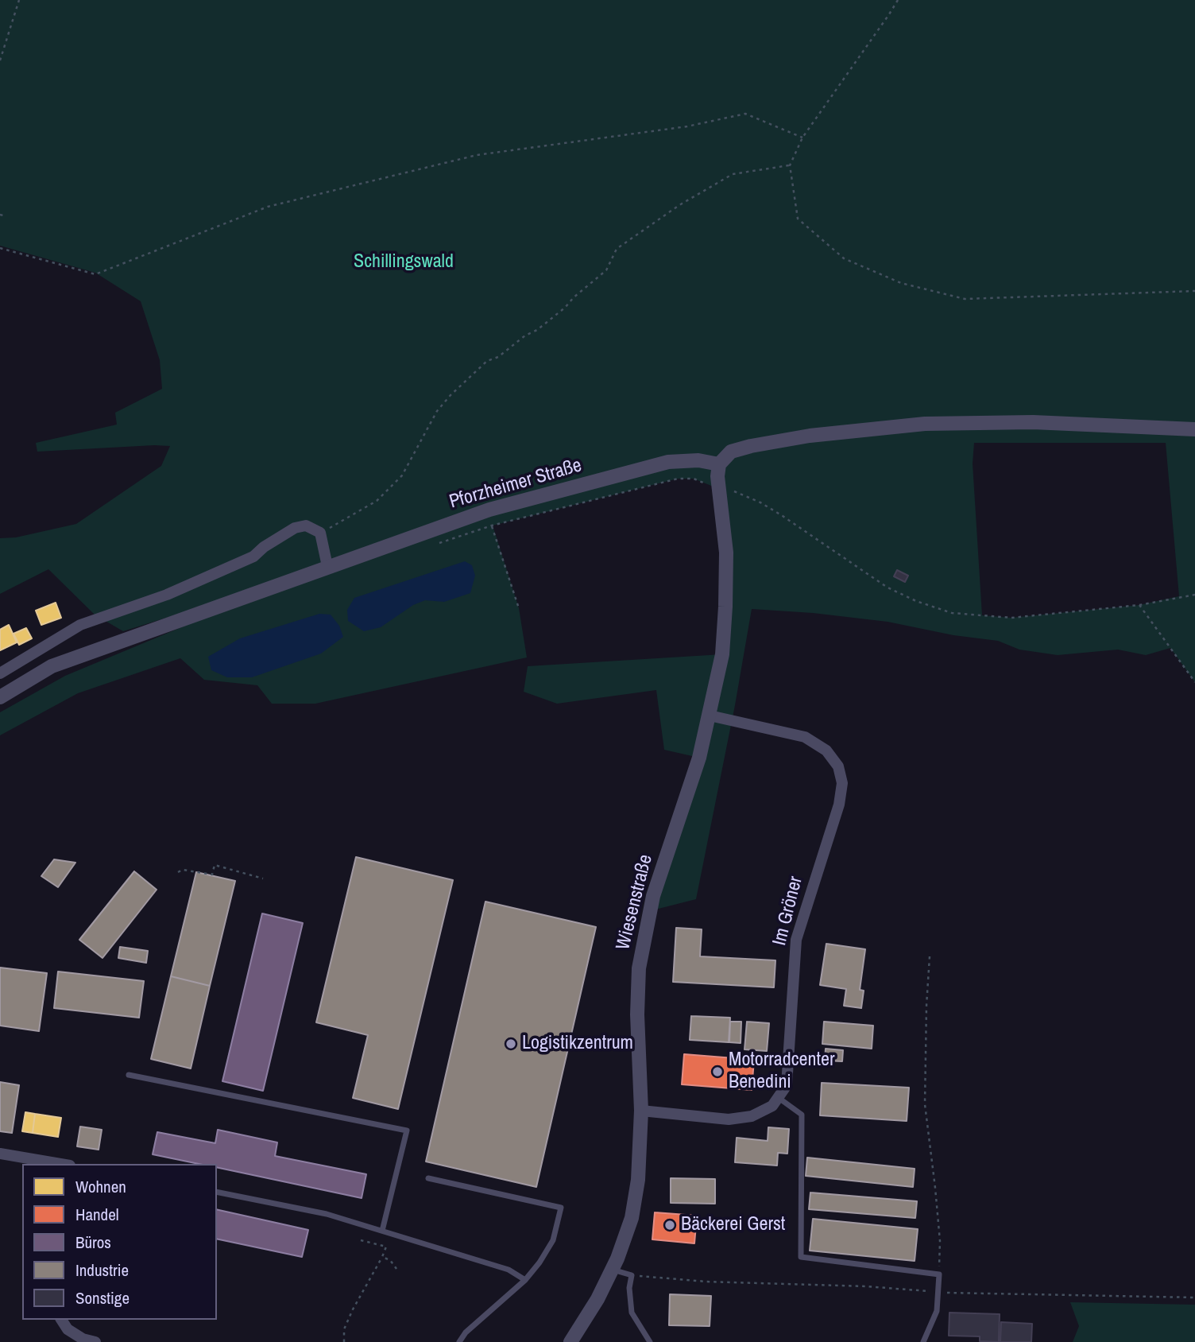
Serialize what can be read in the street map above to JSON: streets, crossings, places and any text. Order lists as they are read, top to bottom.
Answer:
{
  "streets": {
    "street": ["Pforzheimer Straße", "Wiesenstraße", "Im Gröner"]
  },
  "crossings": [
    ["Pforzheimer Straße", "Wiesenstraße"],
    ["Wiesenstraße", "Im Gröner"]
  ],
  "parks": ["Schillingswald"],
  "places": ["Logistikzentrum", "Motorradcenter Benedini", "Bäckerei Gerst"],
  "legend": [
    "Wohnen",
    "Handel",
    "Büros",
    "Industrie",
    "Sonstige"
  ]
}
